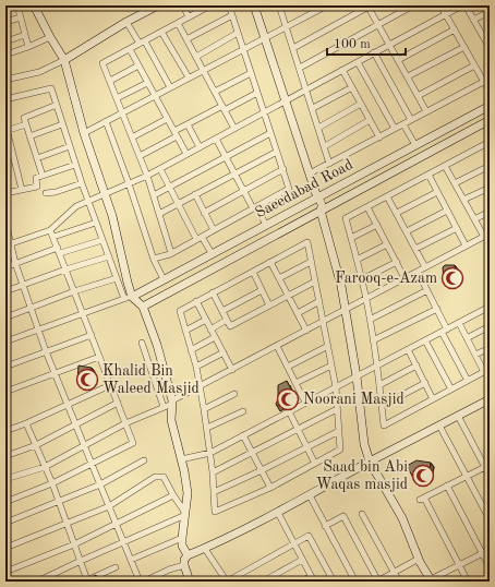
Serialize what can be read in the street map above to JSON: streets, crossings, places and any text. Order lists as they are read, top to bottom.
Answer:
{
  "streets": {
    "street": ["Saeedabad Road"]
  },
  "places": {
    "mosque": [
      "Farooq-e-Azam",
      "Khalid Bin Waleed Masjid",
      "Noorani Masjid",
      "Saad bin Abi Waqas masjid"
    ]
  },
  "scale_bar": "100 m"
}
